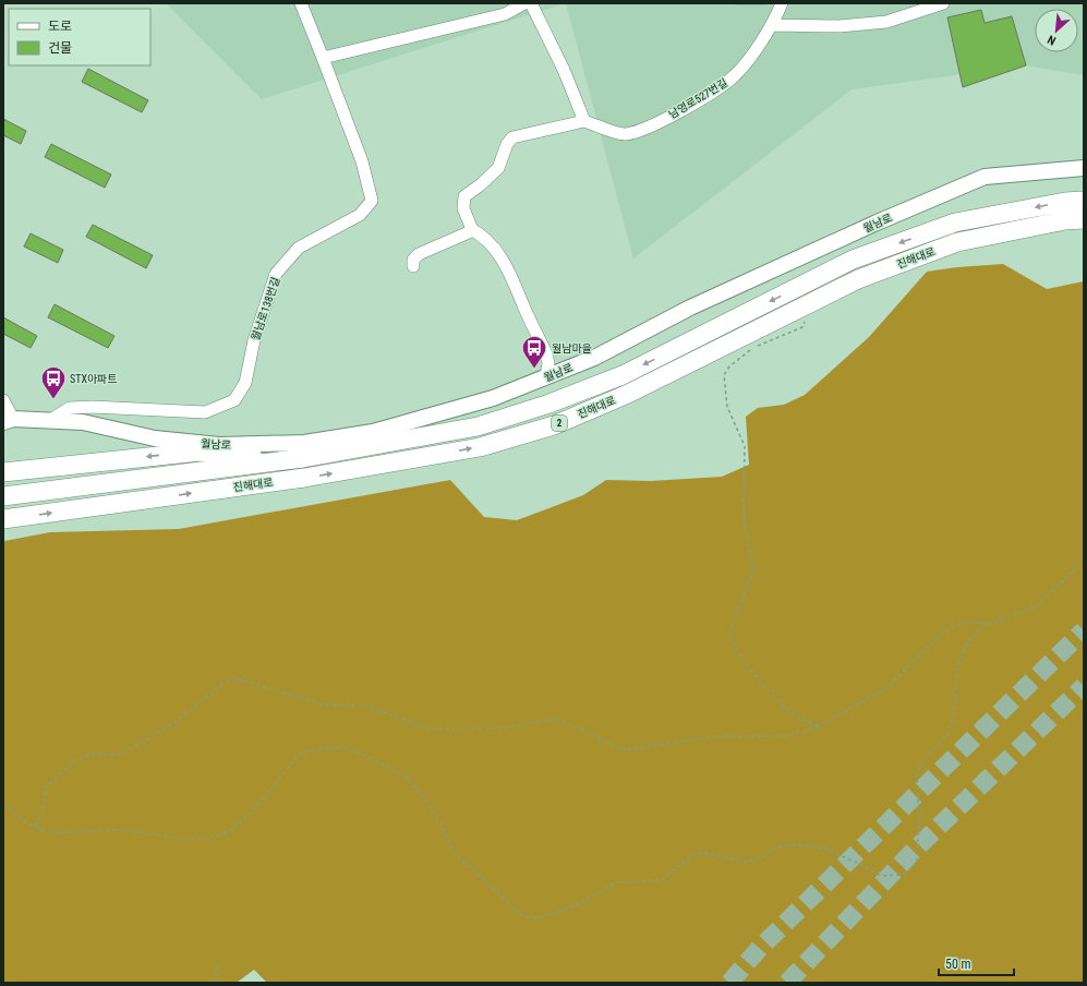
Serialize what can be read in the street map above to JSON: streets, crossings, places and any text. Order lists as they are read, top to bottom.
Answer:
{
  "streets": {
    "highway": ["진해대로", "2"],
    "main road": ["월남로"],
    "street": ["남영로527번길", "월남로138번길"]
  },
  "crossings": [
    ["월남로", "월남로138번길"]
  ],
  "places": {
    "bus stop": ["월남마을", "STX아파트"]
  },
  "legend": ["도로", "건물"],
  "scale_bar": "50 m",
  "north": "bottom left"
}
